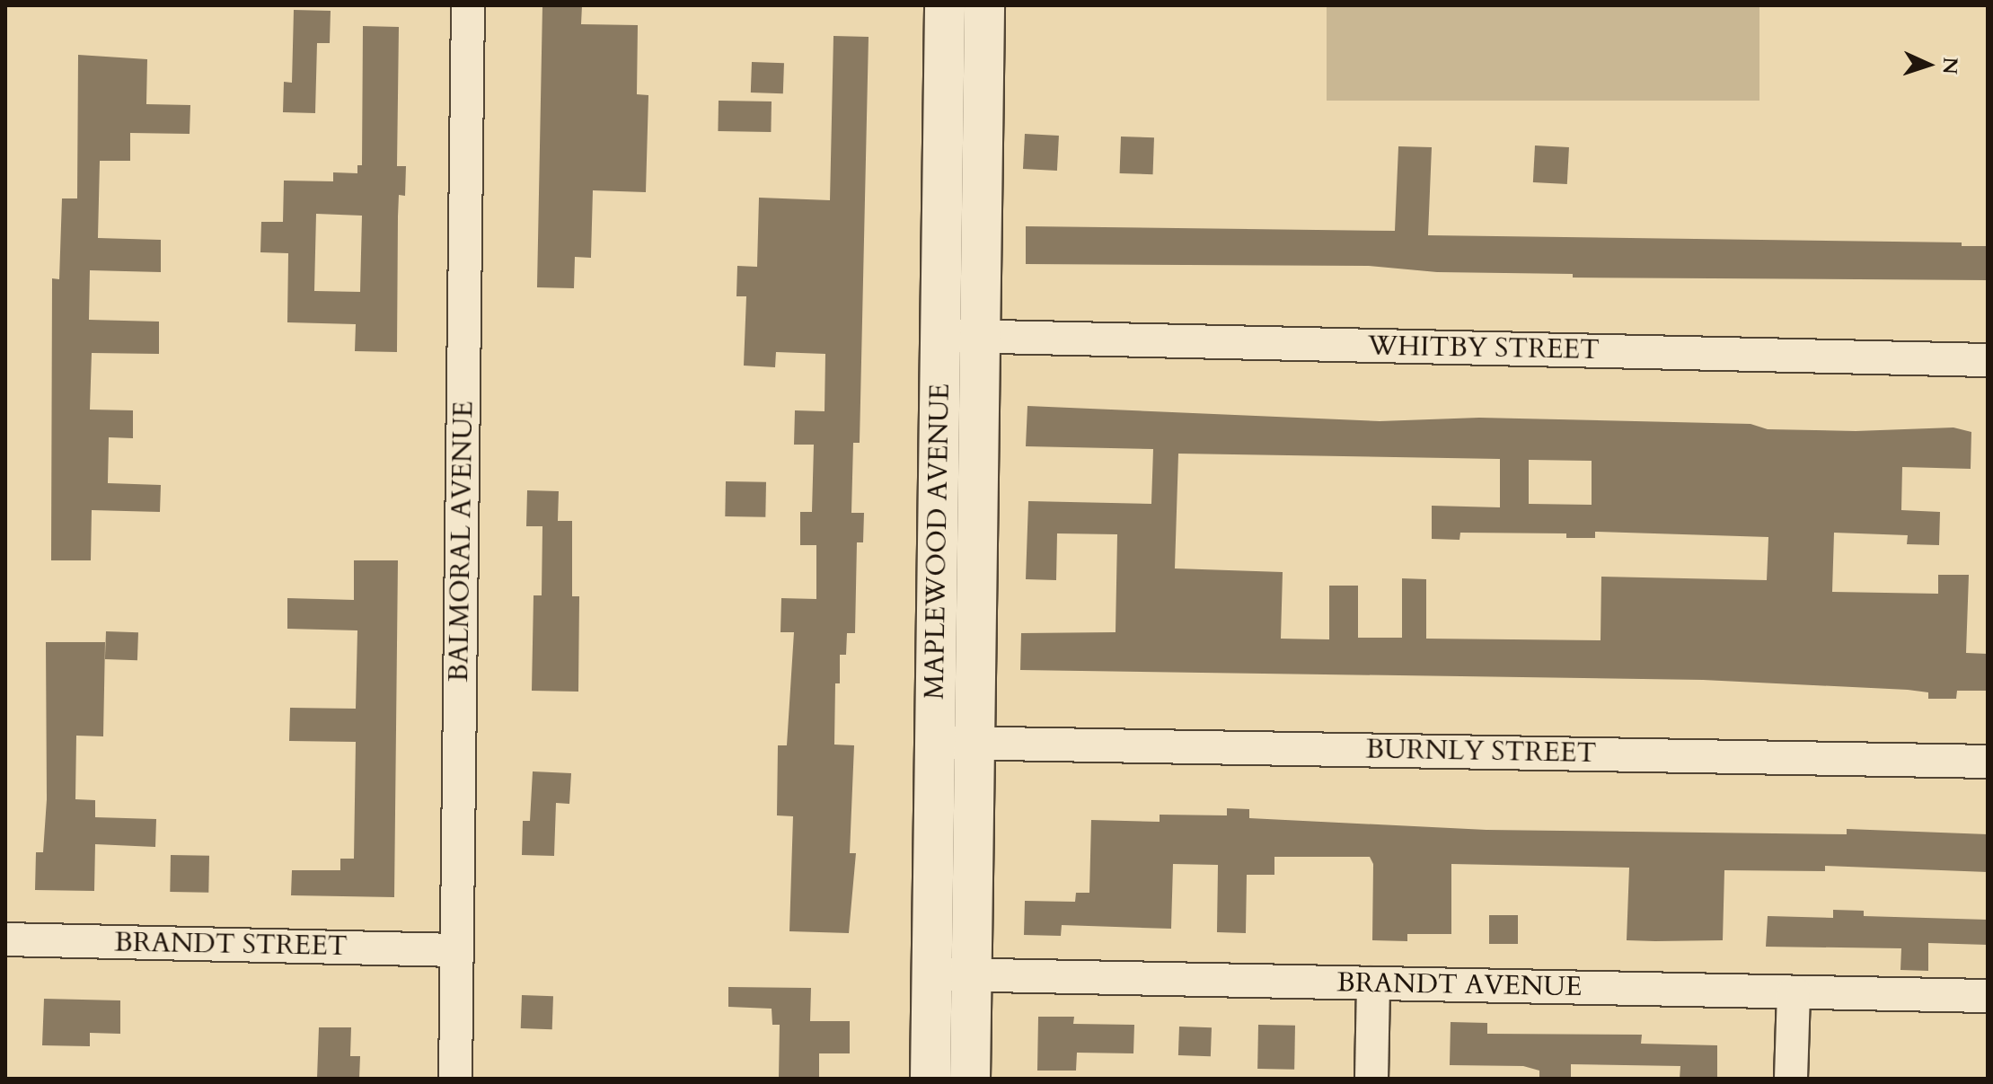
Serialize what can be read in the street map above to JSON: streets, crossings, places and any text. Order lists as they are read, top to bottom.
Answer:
{
  "streets": {
    "street": [
      "WHITBY STREET",
      "BALMORAL AVENUE",
      "MAPLEWOOD AVENUE",
      "BURNLY STREET",
      "BRANDT STREET",
      "BRANDT AVENUE"
    ]
  },
  "crossings": [
    ["WHITBY STREET", "MAPLEWOOD AVENUE"],
    ["BALMORAL AVENUE", "BRANDT STREET"],
    ["MAPLEWOOD AVENUE", "BURNLY STREET"],
    ["MAPLEWOOD AVENUE", "BRANDT AVENUE"]
  ],
  "north": "right"
}
